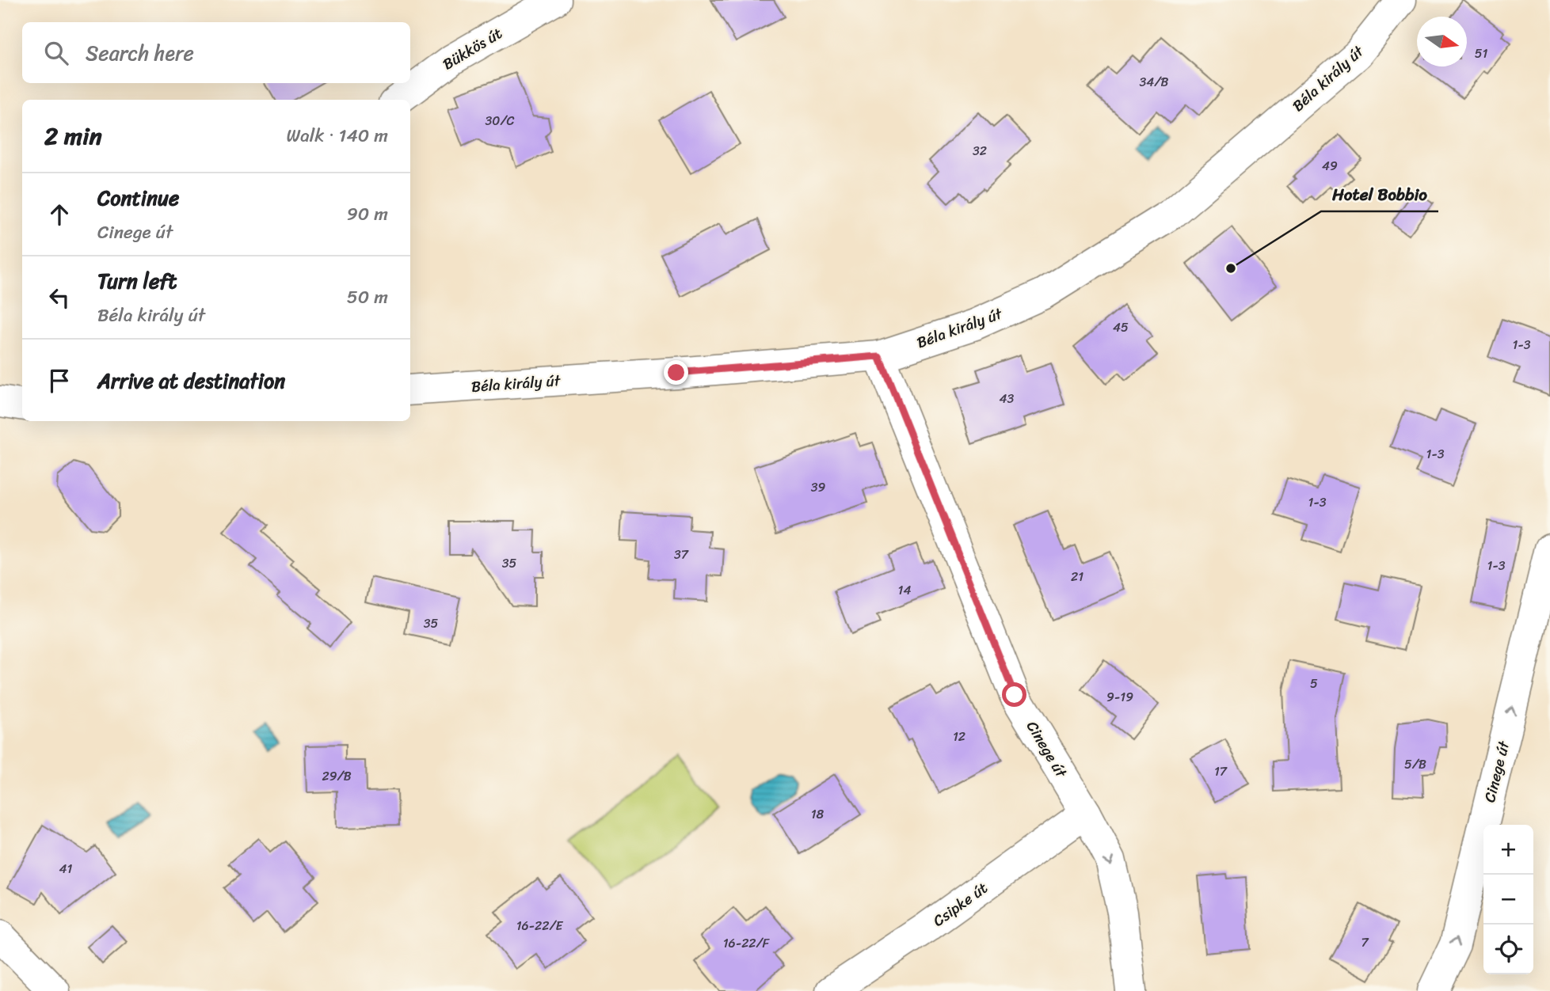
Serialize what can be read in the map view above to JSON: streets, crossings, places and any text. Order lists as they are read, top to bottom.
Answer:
{
  "streets": {
    "street": [
      "Bükkös út",
      "Béla király út",
      "Cinege út",
      "Csipke út"
    ]
  },
  "crossings": [
    ["Béla király út", "Cinege út"],
    ["Cinege út", "Csipke út"]
  ],
  "places": ["Hotel Bobbio"],
  "house_numbers": [
    "51",
    "34/B",
    "30/C",
    "32",
    "49",
    "45",
    "1-3",
    "43",
    "1-3",
    "39",
    "1-3",
    "37",
    "35",
    "1-3",
    "21",
    "14",
    "35",
    "5",
    "9-19",
    "12",
    "5/B",
    "17",
    "29/B",
    "18",
    "41",
    "16-22/E",
    "7",
    "16-22/F"
  ],
  "north": "right",
  "page": {
    "search": "Search here",
    "heading": ["2 min", "Walk · 140 m"],
    "list": [
      ["Continue", "Cinege út", "90 m"],
      ["Turn left", "Béla király út", "50 m"],
      "Arrive at destination"
    ],
    "map_buttons": ["+", "−"]
  }
}
